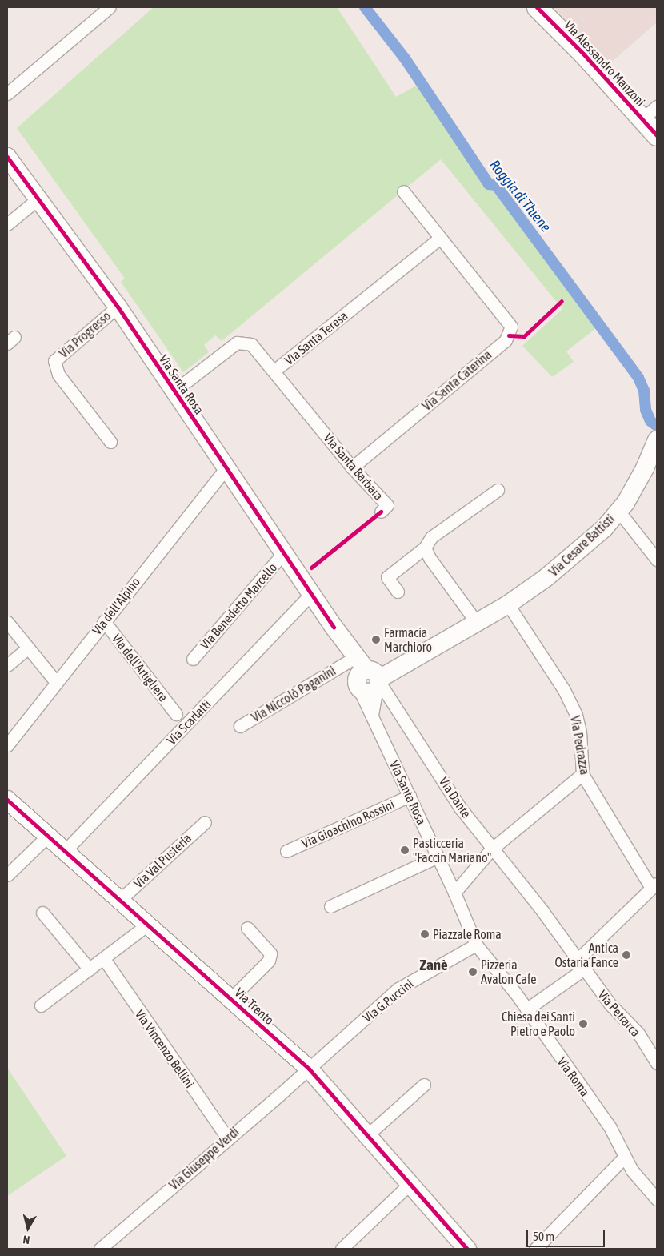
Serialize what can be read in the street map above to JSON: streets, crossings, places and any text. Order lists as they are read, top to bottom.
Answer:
{
  "streets": {
    "main road": ["Via Alessandro Manzoni"],
    "street": [
      "Via Progresso",
      "Via Santa Teresa",
      "Via Santa Caterina",
      "Via Santa Rosa",
      "Via Santa Barbara",
      "Via Cesare Battisti",
      "Via dell'Alpino",
      "Via Benedetto Marcello",
      "Via dell'Artigliere",
      "Via Niccolò Paganini",
      "Via Scarlatti",
      "Via Pedrazza",
      "Via Dante",
      "Via Gioachino Rossini",
      "Via Val Pusteria",
      "Via G.Puccini",
      "Via Trento",
      "Via Petrarca",
      "Via Vincenzo Bellini",
      "Via Roma",
      "Via Giuseppe Verdi"
    ]
  },
  "crossings": [
    ["Via Progresso", "Via Santa Rosa"],
    ["Via Santa Teresa", "Via Santa Caterina"],
    ["Via Santa Teresa", "Via Santa Rosa"],
    ["Via Santa Teresa", "Via Santa Barbara"],
    ["Via Santa Caterina", "Via Santa Barbara"],
    ["Via Santa Rosa", "Via Cesare Battisti"],
    ["Via Santa Rosa", "Via dell'Alpino"],
    ["Via Santa Rosa", "Via Benedetto Marcello"],
    ["Via Santa Rosa", "Via Niccolò Paganini"],
    ["Via Santa Rosa", "Via Scarlatti"],
    ["Via Santa Rosa", "Via Dante"],
    ["Via Santa Rosa", "Via Gioachino Rossini"],
    ["Via Santa Rosa", "Via Roma"],
    ["Via Cesare Battisti", "Via Pedrazza"],
    ["Via Cesare Battisti", "Via Dante"],
    ["Via dell'Alpino", "Via dell'Artigliere"],
    ["Via Scarlatti", "Via Trento"],
    ["Via Dante", "Via Petrarca"],
    ["Via Val Pusteria", "Via Trento"],
    ["Via G.Puccini", "Via Trento"],
    ["Via G.Puccini", "Via Roma"],
    ["Via G.Puccini", "Via Giuseppe Verdi"],
    ["Via Trento", "Via Giuseppe Verdi"],
    ["Via Vincenzo Bellini", "Via Giuseppe Verdi"]
  ],
  "districts": ["Zanè"],
  "water": ["Roggia di Thiene"],
  "places": [
    "Farmacia Marchioro",
    "Pasticceria \"Faccin Mariano\"",
    "Piazzale Roma",
    "Antica Ostaria Fance",
    "Pizzeria Avalon Cafe",
    "Chiesa dei Santi Pietro e Paolo"
  ],
  "scale_bar": "50 m",
  "north": "bottom"
}
